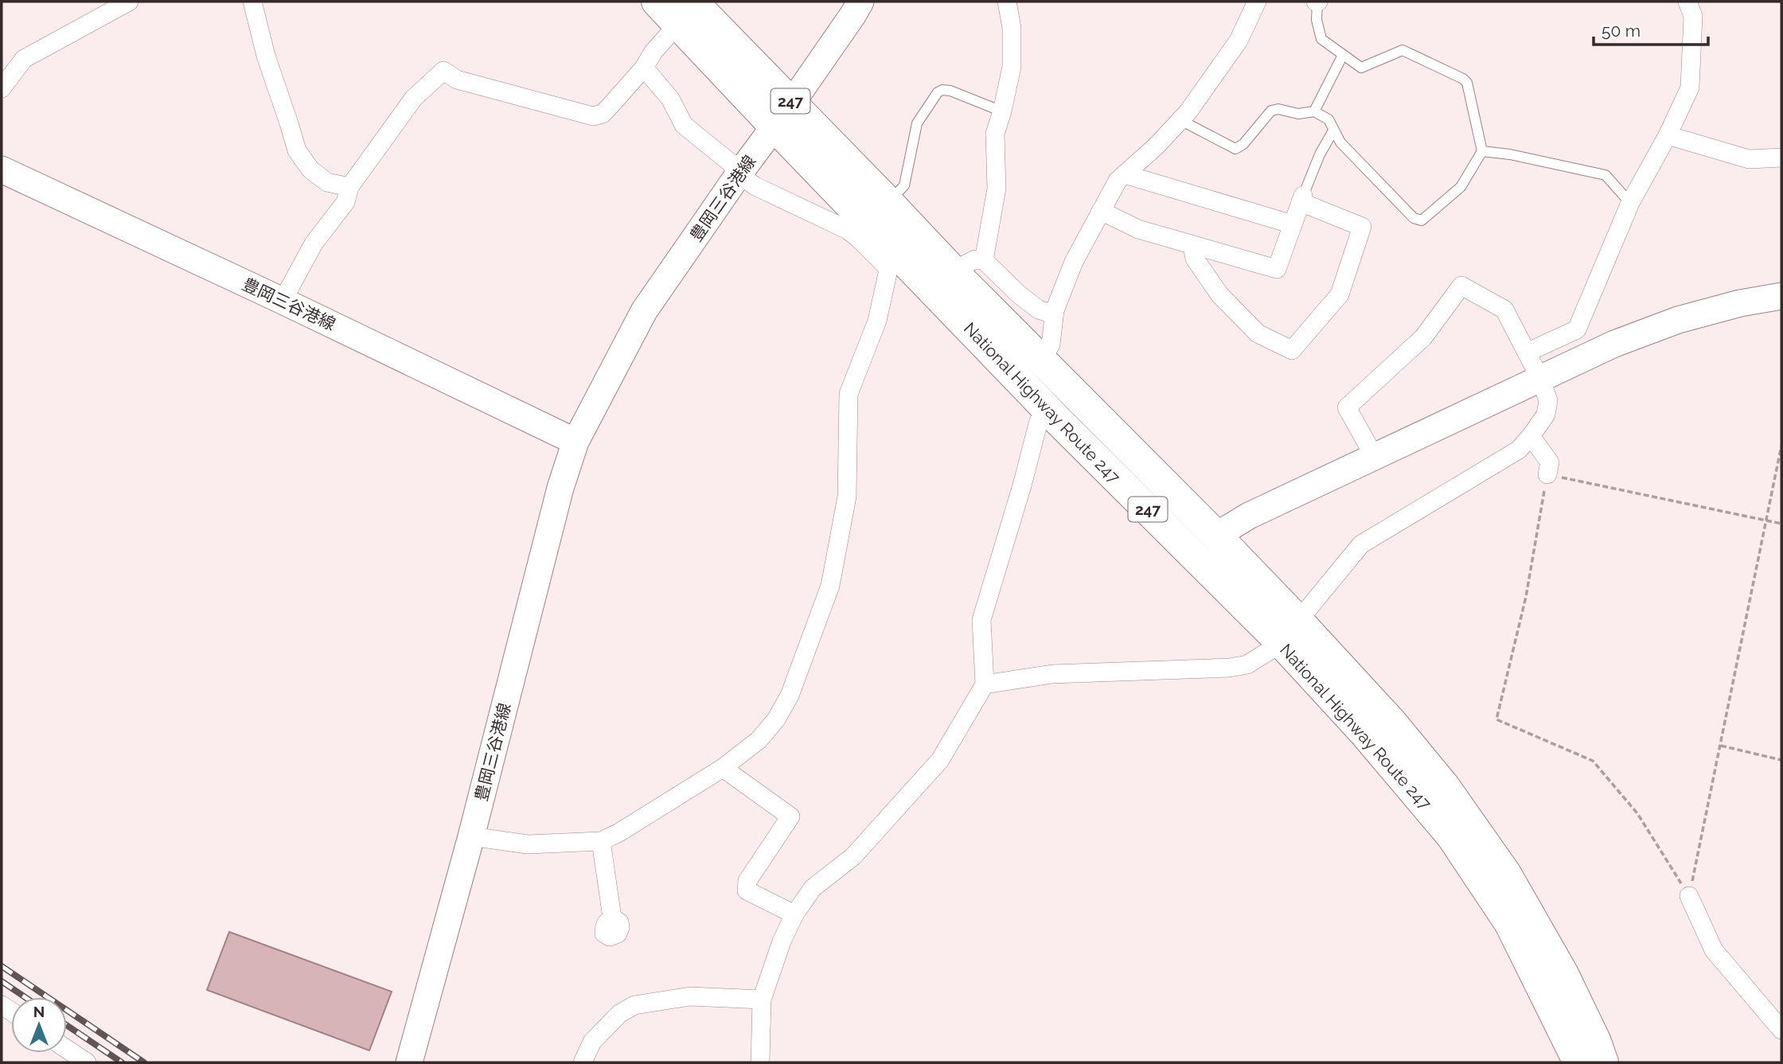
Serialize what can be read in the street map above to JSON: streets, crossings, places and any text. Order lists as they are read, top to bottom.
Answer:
{
  "streets": {
    "highway": ["247", "National Highway Route 247"],
    "main road": ["豊岡三谷港線"]
  },
  "crossings": [
    ["豊岡三谷港線", "National Highway Route 247"]
  ],
  "scale_bar": "50 m",
  "north": "top"
}
